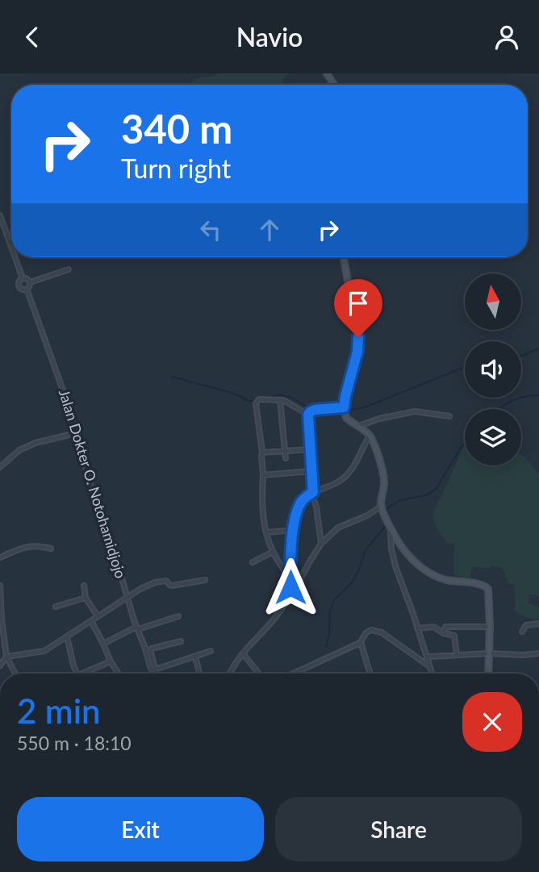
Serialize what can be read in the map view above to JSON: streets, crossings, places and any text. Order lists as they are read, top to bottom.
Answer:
{
  "streets": {
    "street": ["Jalan Dokter O. Notohamidjojo"]
  },
  "north": "top",
  "page": {
    "header": "Navio",
    "turn": ["340 m", "Turn right"],
    "heading": ["2 min", "550 m · 18:10"],
    "buttons": ["Exit", "Share"]
  }
}
